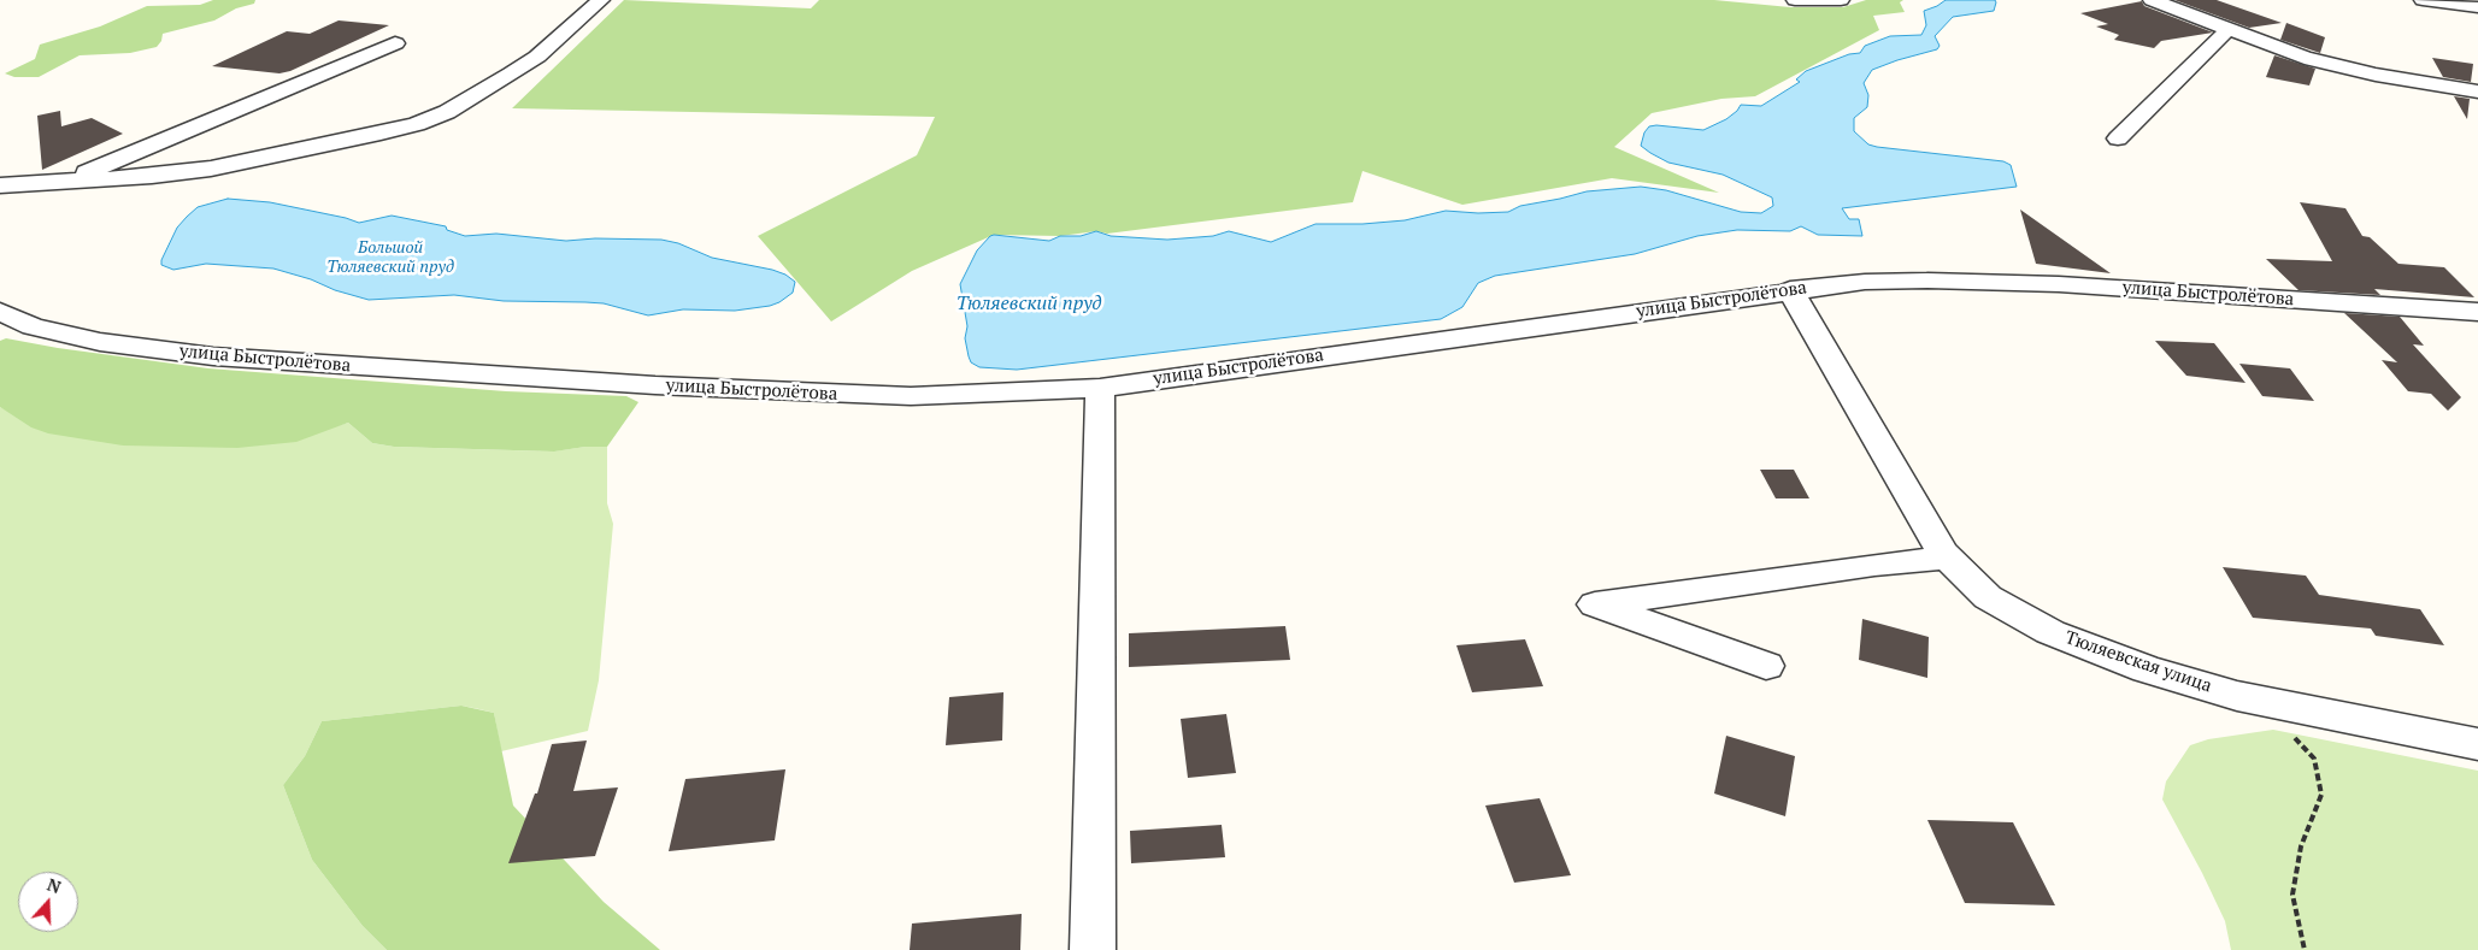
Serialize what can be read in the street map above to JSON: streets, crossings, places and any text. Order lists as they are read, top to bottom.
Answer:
{
  "streets": {
    "street": ["улица Быстролётова", "Тюляевская улица"]
  },
  "crossings": [
    ["улица Быстролётова", "Тюляевская улица"]
  ],
  "water": ["Большой Тюляевский пруд", "Тюляевский пруд"],
  "north": "top"
}
